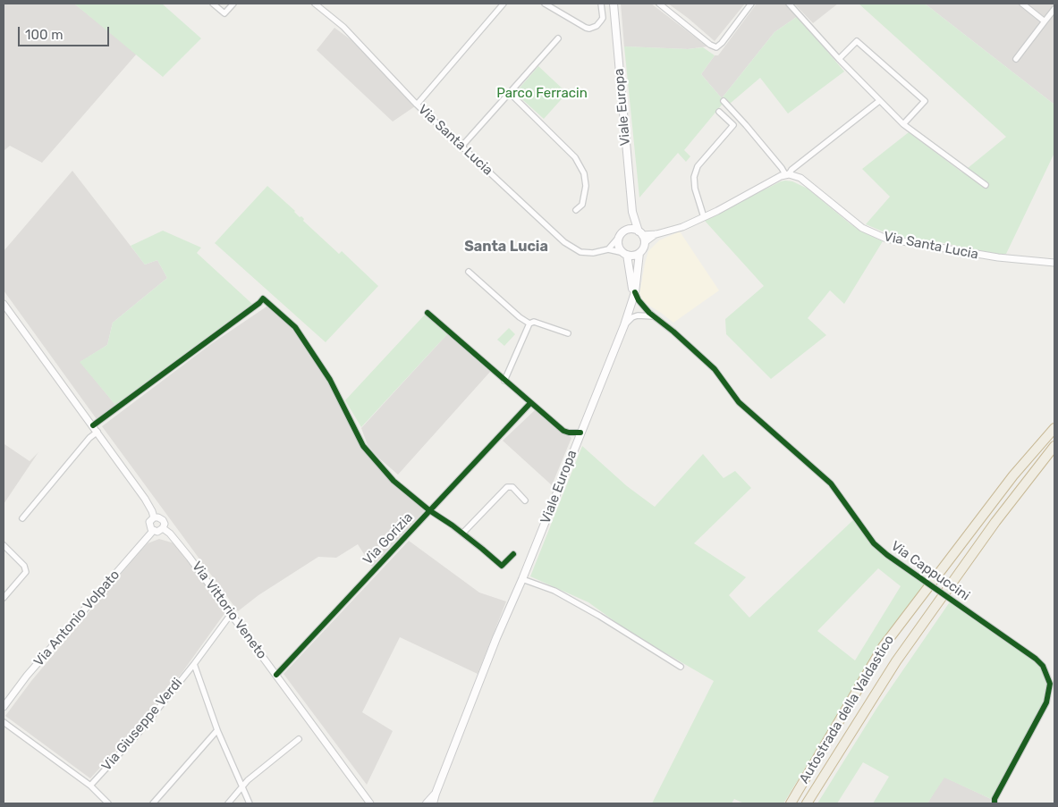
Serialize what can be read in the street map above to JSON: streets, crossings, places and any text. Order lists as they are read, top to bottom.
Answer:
{
  "streets": {
    "highway": ["Autostrada della Valdastico"],
    "main road": ["Viale Europa"],
    "street": [
      "Via Santa Lucia",
      "Via Gorizia",
      "Via Cappuccini",
      "Via Vittorio Veneto",
      "Via Antonio Volpato",
      "Via Giuseppe Verdi"
    ]
  },
  "crossings": [
    ["Viale Europa", "Via Santa Lucia"],
    ["Viale Europa", "Via Cappuccini"],
    ["Via Gorizia", "Via Vittorio Veneto"],
    ["Via Vittorio Veneto", "Via Antonio Volpato"],
    ["Via Vittorio Veneto", "Via Giuseppe Verdi"]
  ],
  "districts": ["Santa Lucia"],
  "parks": ["Parco Ferracin"],
  "scale_bar": "100 m"
}
